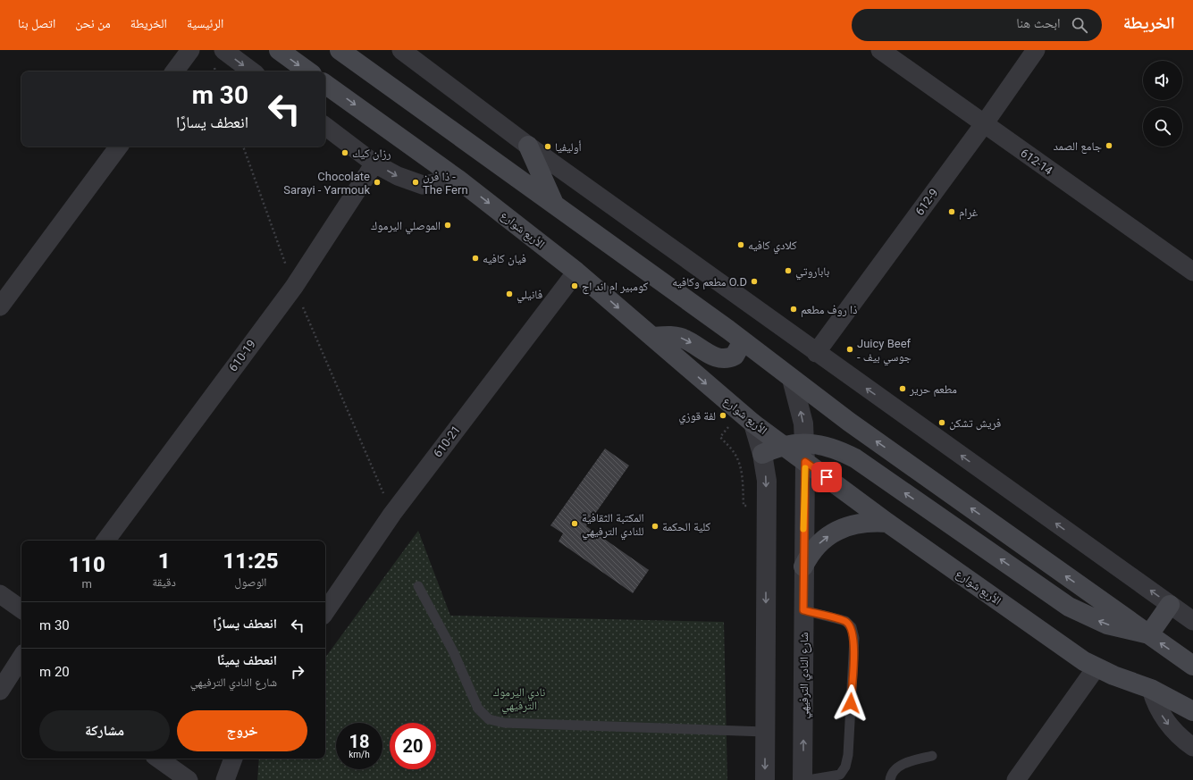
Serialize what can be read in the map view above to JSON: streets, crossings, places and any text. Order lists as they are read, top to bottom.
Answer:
{
  "streets": {
    "main road": ["الأربع شوارع"],
    "street": [
      "612-14",
      "612-9",
      "610-19",
      "610-21",
      "شارع النادي الترفيهي"
    ]
  },
  "crossings": [
    ["612-14", "612-9"],
    ["الأربع شوارع", "610-21"],
    ["الأربع شوارع", "شارع النادي الترفيهي"]
  ],
  "parks": ["نادي اليرموك الترفيهي"],
  "places": [
    "جامع الصمد",
    "أوليفيا",
    "رزان كيك",
    "Chocolate Sarayi - Yarmouk",
    "ذا فرن - The Fern",
    "غرام",
    "الموصلي اليرموك",
    "كلادي كافيه",
    "فيان كافيه",
    "باباروتي",
    "مطعم وكافيه O.D",
    "كومبير ام اند اج",
    "فانيلي",
    "ذا روف مطعم",
    "Juicy Beef - جوسي بيف",
    "مطعم حرير",
    "لفة قوزي",
    "فريش تشكن",
    "المكتبة الثقافية للنادي الترفيهي",
    "كلية الحكمة"
  ],
  "page": {
    "header": "الخريطة",
    "search": "ابحث هنا",
    "nav": [
      "الرئيسية",
      "الخريطة",
      "من نحن",
      "اتصل بنا"
    ],
    "turn": ["30 m", "انعطف يسارًا"],
    "eta": [
      "11:25",
      "الوصول",
      "1",
      "دقيقة",
      "110",
      "m"
    ],
    "list": [
      {
        "name": "انعطف يسارًا",
        "value": "30 m"
      },
      {
        "name": "انعطف يمينًا",
        "note": "شارع النادي الترفيهي",
        "value": "20 m"
      }
    ],
    "buttons": ["خروج", "مشاركة"],
    "speed": "18 km/h",
    "limit": "20"
  }
}
